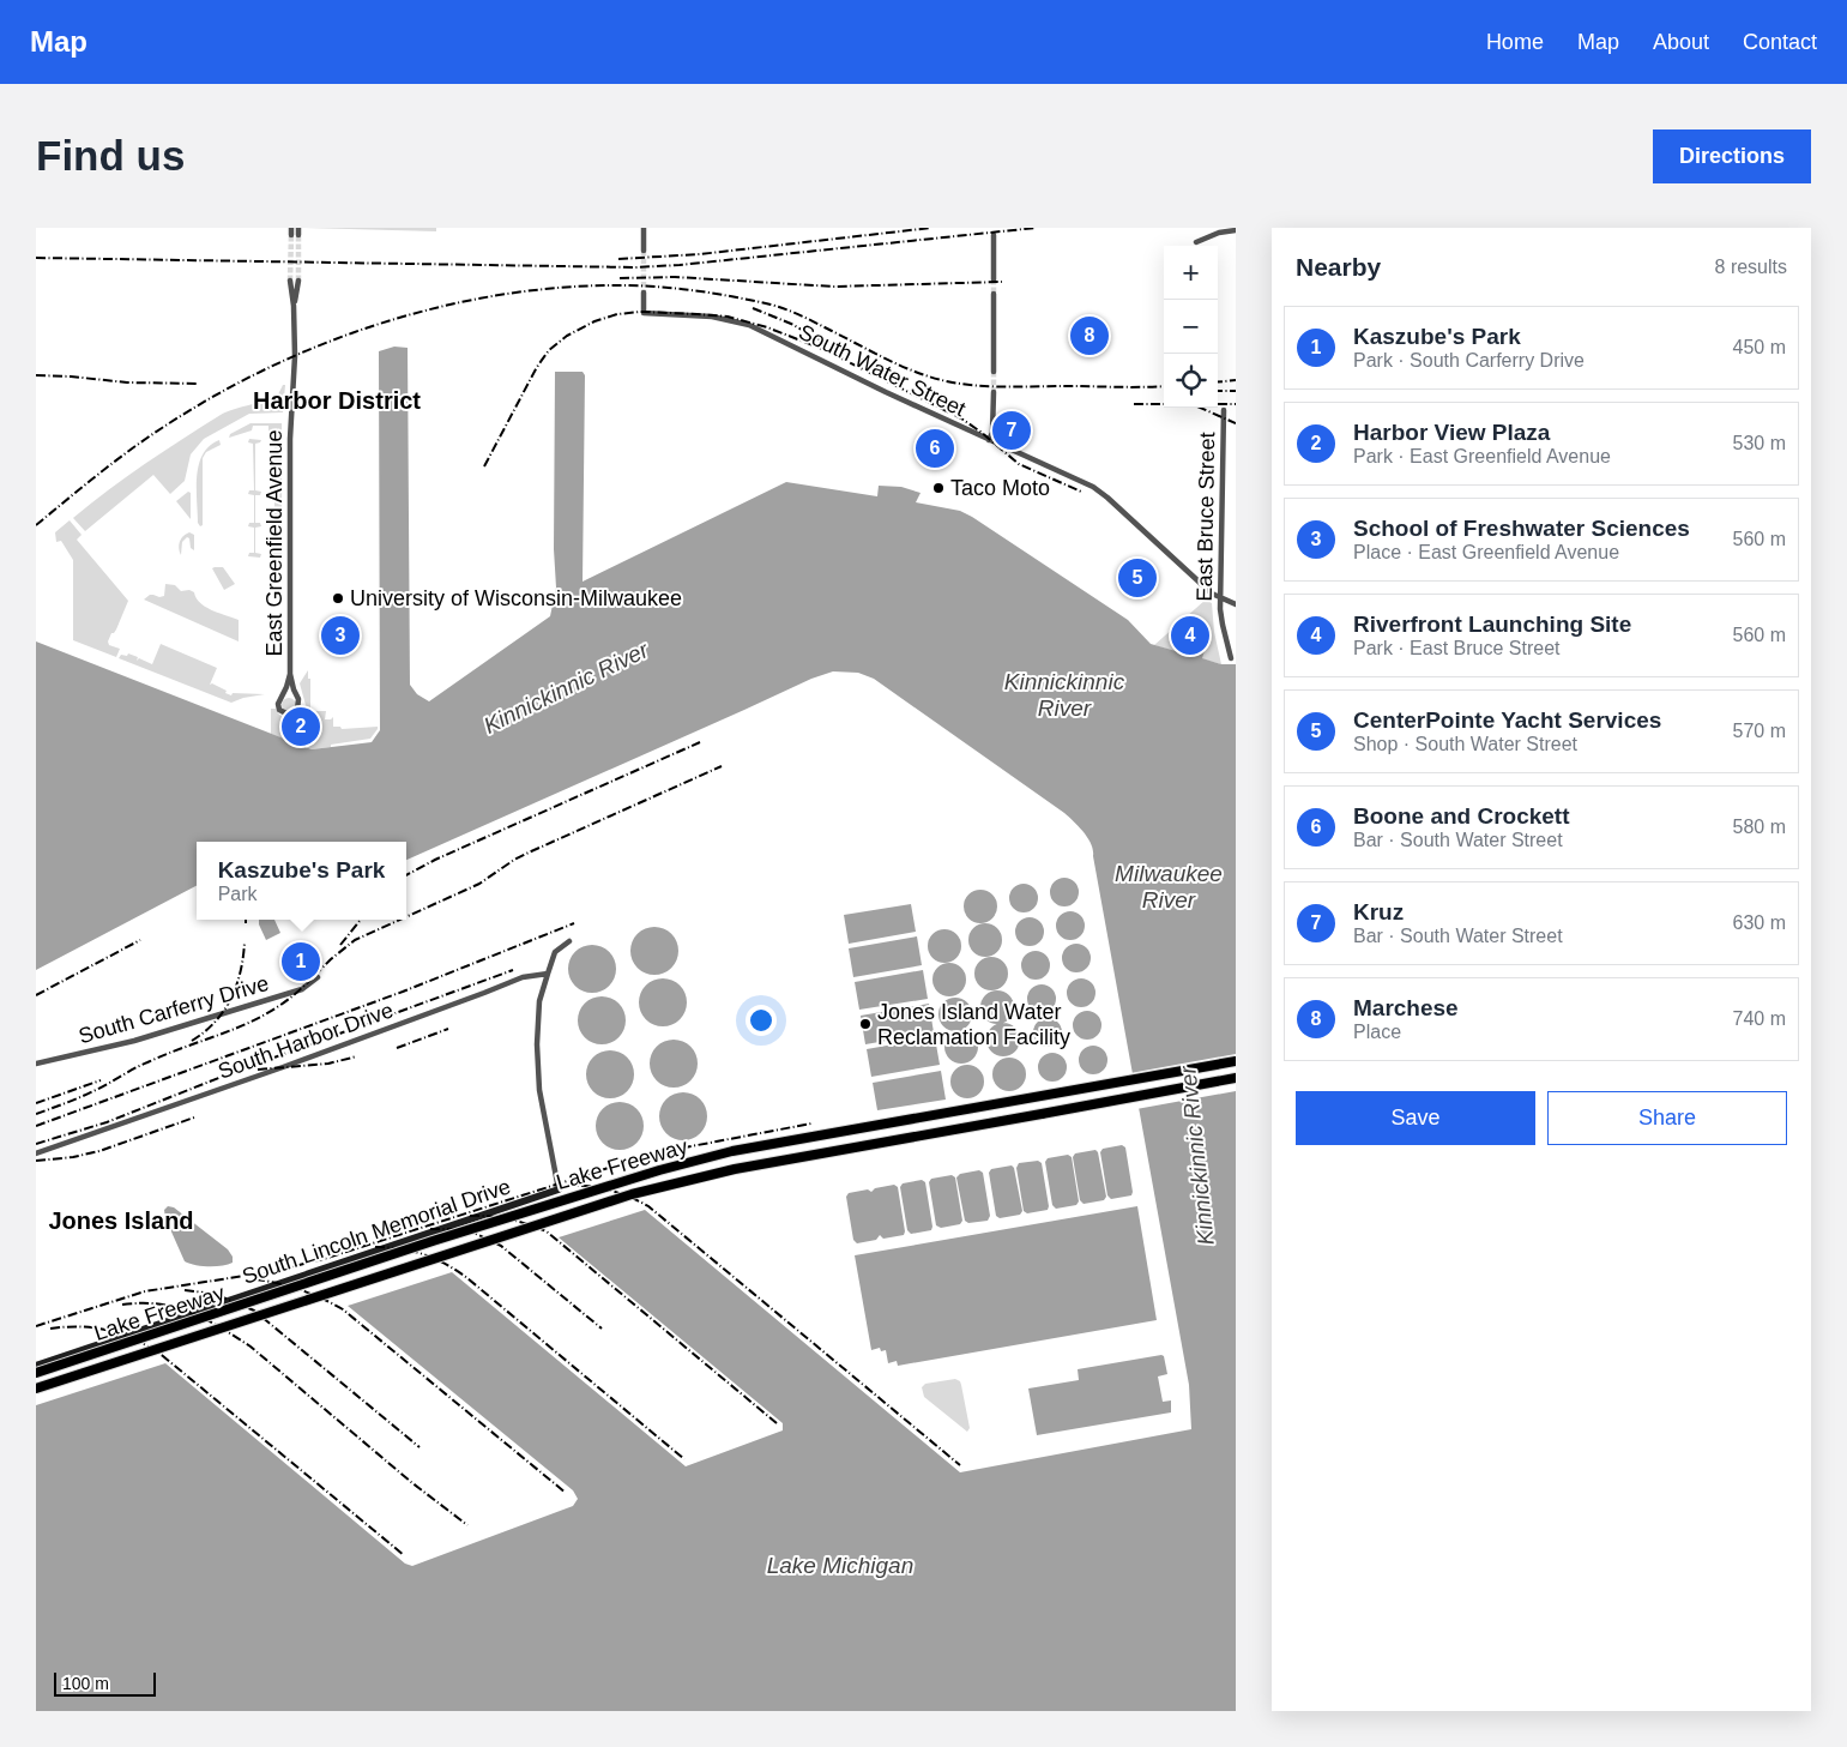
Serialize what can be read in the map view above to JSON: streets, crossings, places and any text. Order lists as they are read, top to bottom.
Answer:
{
  "streets": {
    "highway": ["Lake Freeway"],
    "street": [
      "South Water Street",
      "East Bruce Street",
      "East Greenfield Avenue",
      "South Carferry Drive",
      "South Harbor Drive",
      "South Lincoln Memorial Drive"
    ]
  },
  "crossings": [
    ["South Water Street", "East Bruce Street"]
  ],
  "districts": ["Harbor District", "Jones Island"],
  "water": ["Kinnickinnic River", "Milwaukee River", "Lake Michigan"],
  "places": ["Taco Moto", "University of Wisconsin-Milwaukee", "Jones Island Water Reclamation Facility"],
  "scale_bar": "100 m",
  "page": {
    "header": "Map",
    "nav": [
      "Home",
      "Map",
      "About",
      "Contact"
    ],
    "buttons": [
      "Directions",
      ["Save", "Share"]
    ],
    "title": "Find us",
    "heading": ["Nearby", "8 results"],
    "map_buttons": ["+", "−"],
    "list": [
      {
        "mark": "1",
        "name": "Kaszube's Park",
        "note": "Park · South Carferry Drive",
        "value": "450 m"
      },
      {
        "mark": "2",
        "name": "Harbor View Plaza",
        "note": "Park · East Greenfield Avenue",
        "value": "530 m"
      },
      {
        "mark": "3",
        "name": "School of Freshwater Sciences",
        "note": "Place · East Greenfield Avenue",
        "value": "560 m"
      },
      {
        "mark": "4",
        "name": "Riverfront Launching Site",
        "note": "Park · East Bruce Street",
        "value": "560 m"
      },
      {
        "mark": "5",
        "name": "CenterPointe Yacht Services",
        "note": "Shop · South Water Street",
        "value": "570 m"
      },
      {
        "mark": "6",
        "name": "Boone and Crockett",
        "note": "Bar · South Water Street",
        "value": "580 m"
      },
      {
        "mark": "7",
        "name": "Kruz",
        "note": "Bar · South Water Street",
        "value": "630 m"
      },
      {
        "mark": "8",
        "name": "Marchese",
        "note": "Place",
        "value": "740 m"
      }
    ],
    "pins": [
      "8",
      "7",
      "6",
      "5",
      "3",
      "4",
      "2",
      "1"
    ],
    "popup": ["Kaszube's Park", "Park"],
    "scale": "100 m"
  }
}
